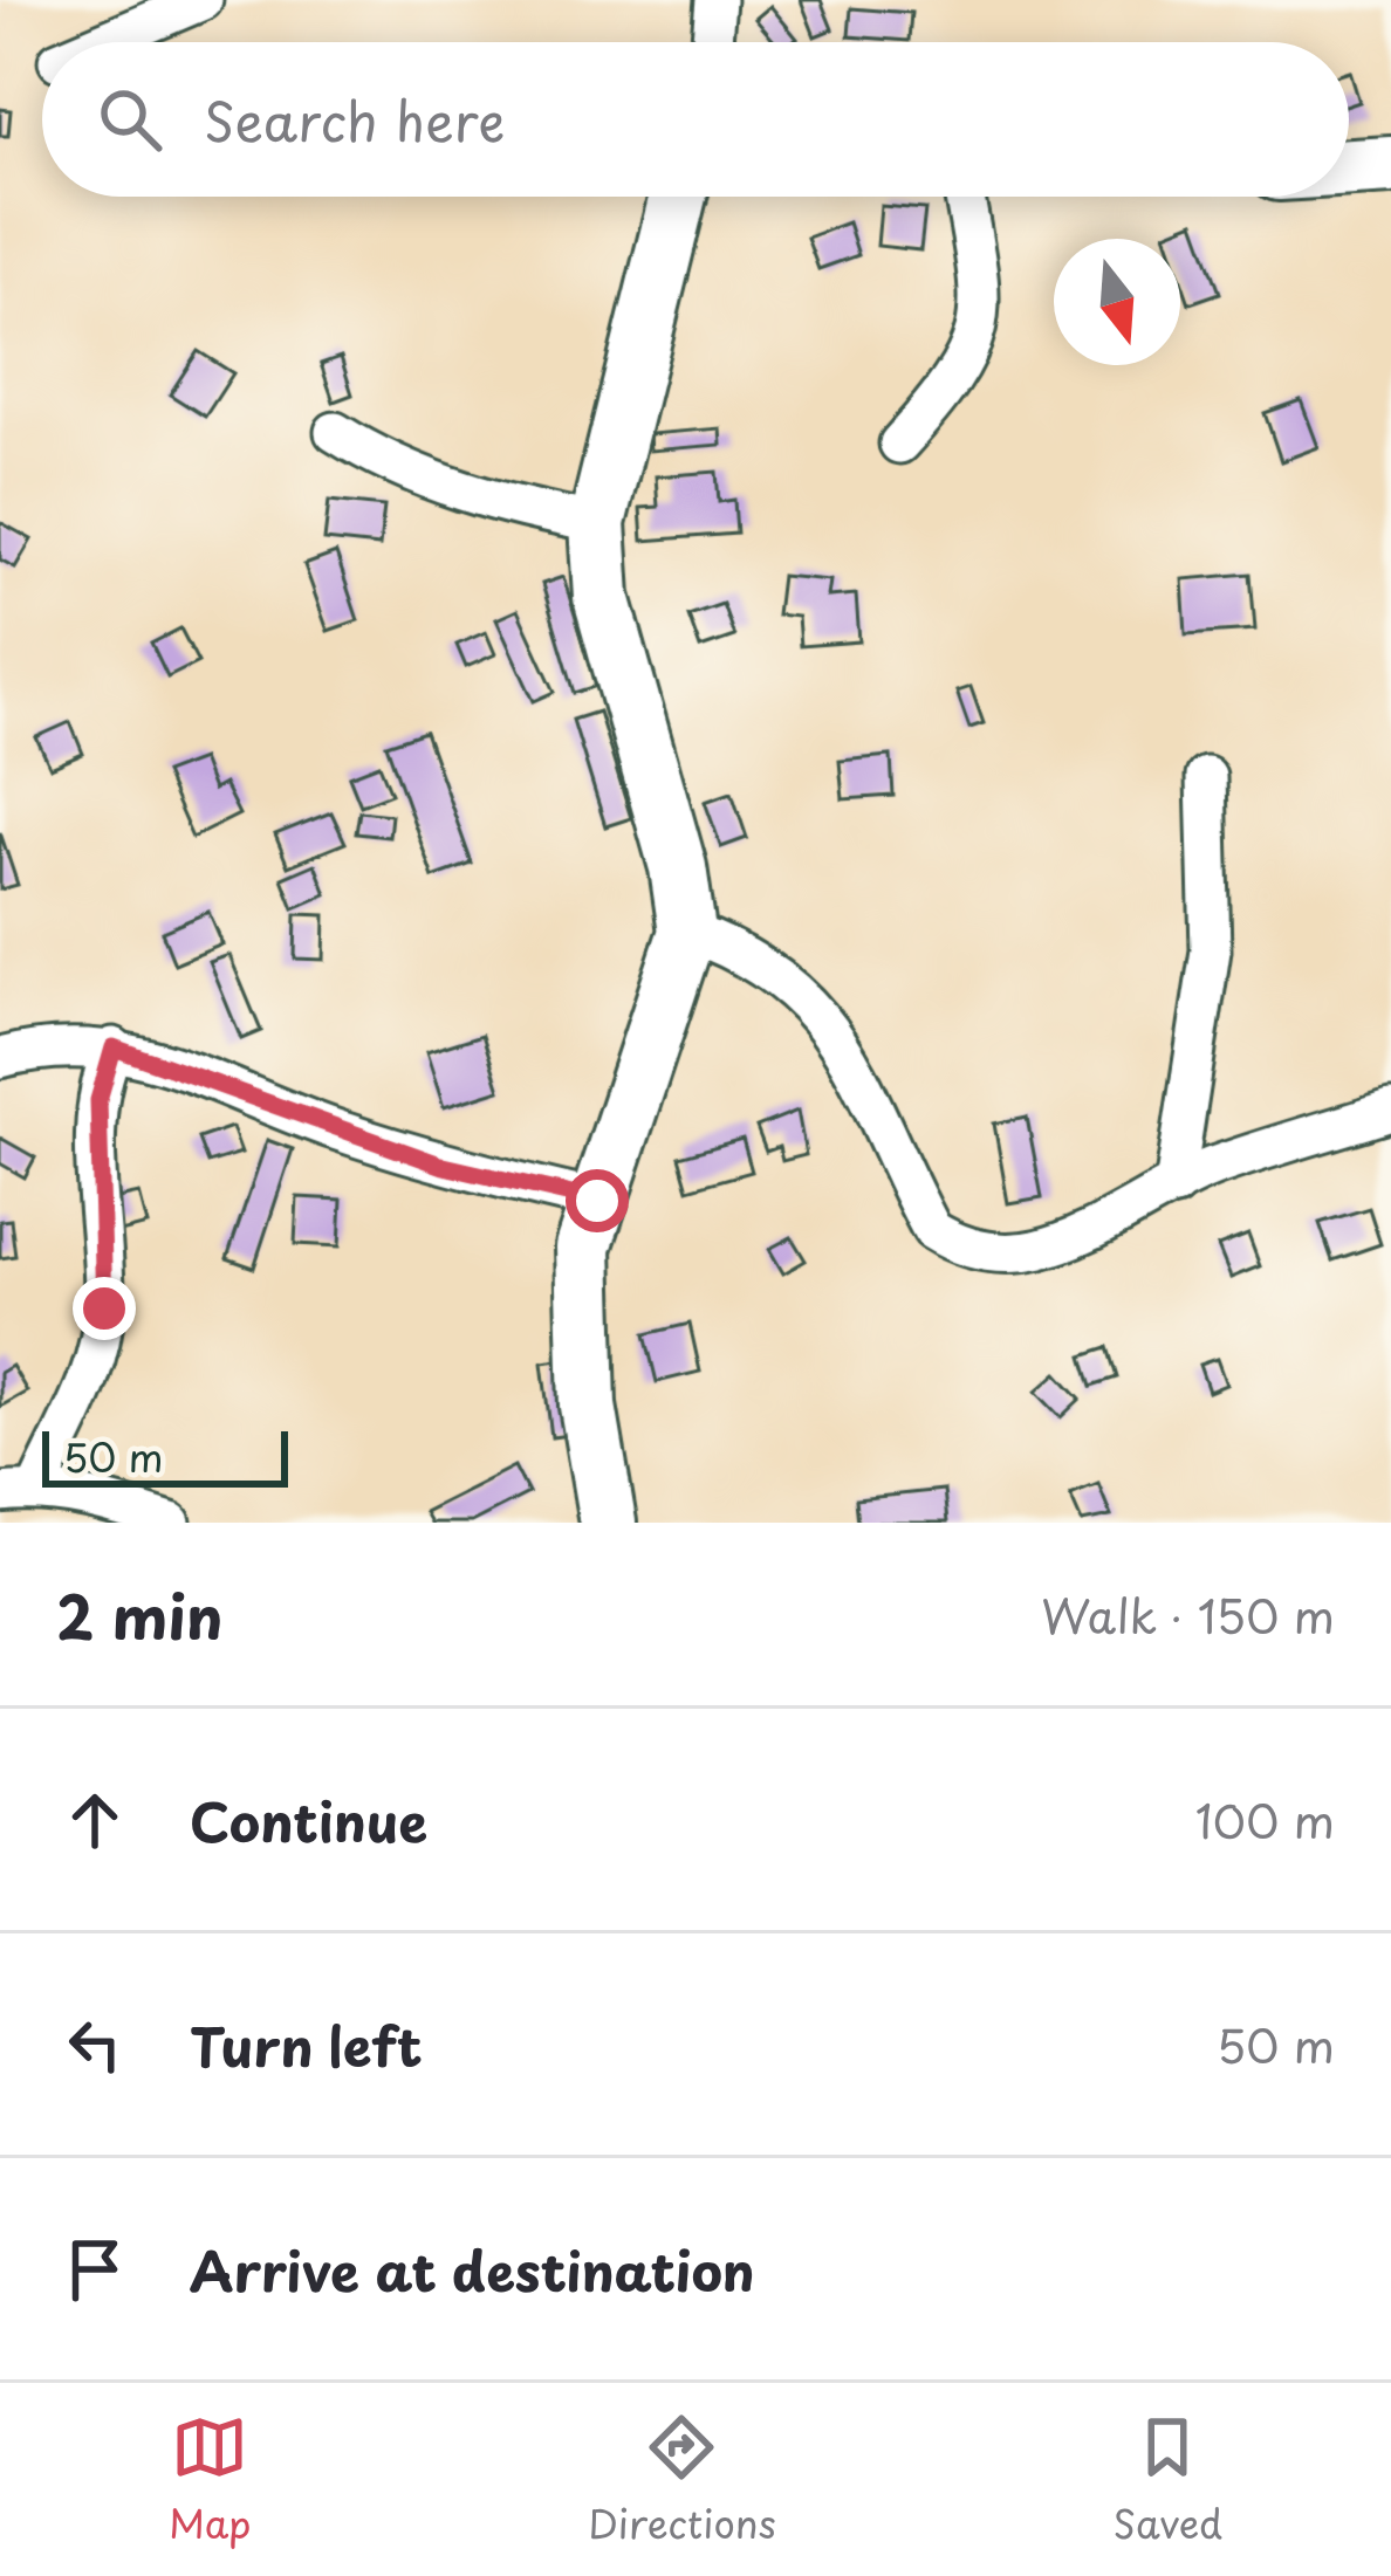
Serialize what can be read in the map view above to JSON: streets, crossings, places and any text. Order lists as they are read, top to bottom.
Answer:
{
  "scale_bar": "50 m",
  "north": "bottom",
  "page": {
    "search": "Search here",
    "scale": "50 m",
    "heading": ["2 min", "Walk · 150 m"],
    "list": [
      ["Continue", "100 m"],
      ["Turn left", "50 m"],
      "Arrive at destination"
    ],
    "nav": ["Map", "Directions", "Saved"]
  }
}
